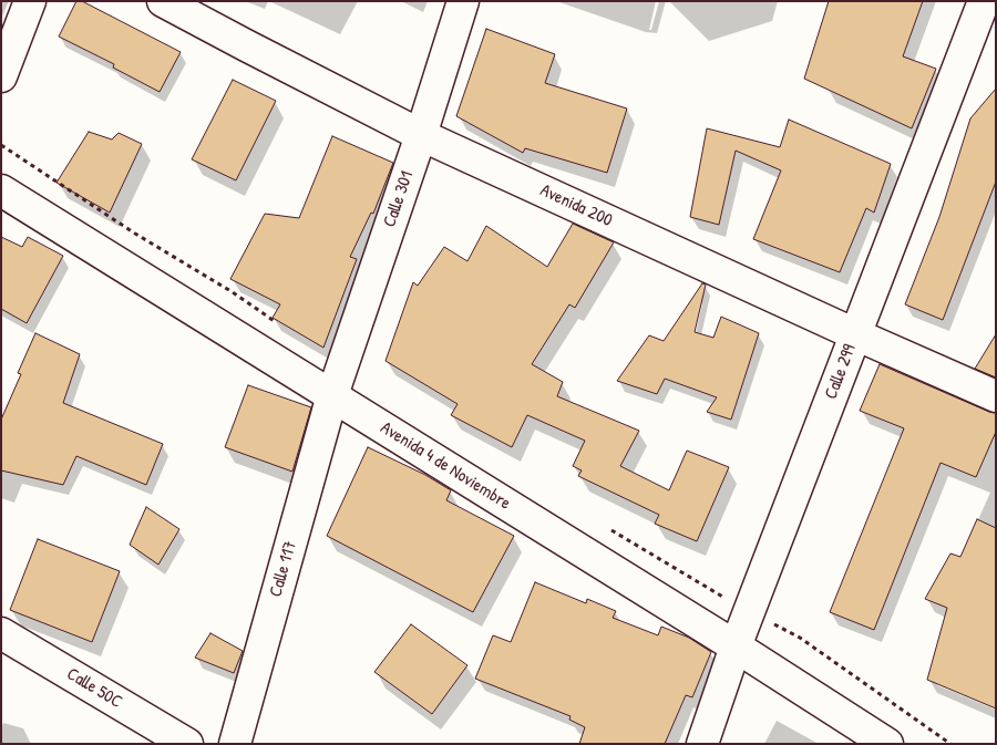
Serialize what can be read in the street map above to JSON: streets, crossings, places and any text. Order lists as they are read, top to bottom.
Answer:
{
  "streets": {
    "street": [
      "Calle 301",
      "Avenida 200",
      "Calle 299",
      "Avenida 4 de Noviembre",
      "Calle 117",
      "Calle 50C"
    ]
  },
  "crossings": [
    ["Calle 301", "Avenida 200"],
    ["Calle 301", "Avenida 4 de Noviembre"],
    ["Calle 301", "Calle 117"],
    ["Avenida 200", "Calle 299"],
    ["Calle 299", "Avenida 4 de Noviembre"],
    ["Avenida 4 de Noviembre", "Calle 117"]
  ]
}
